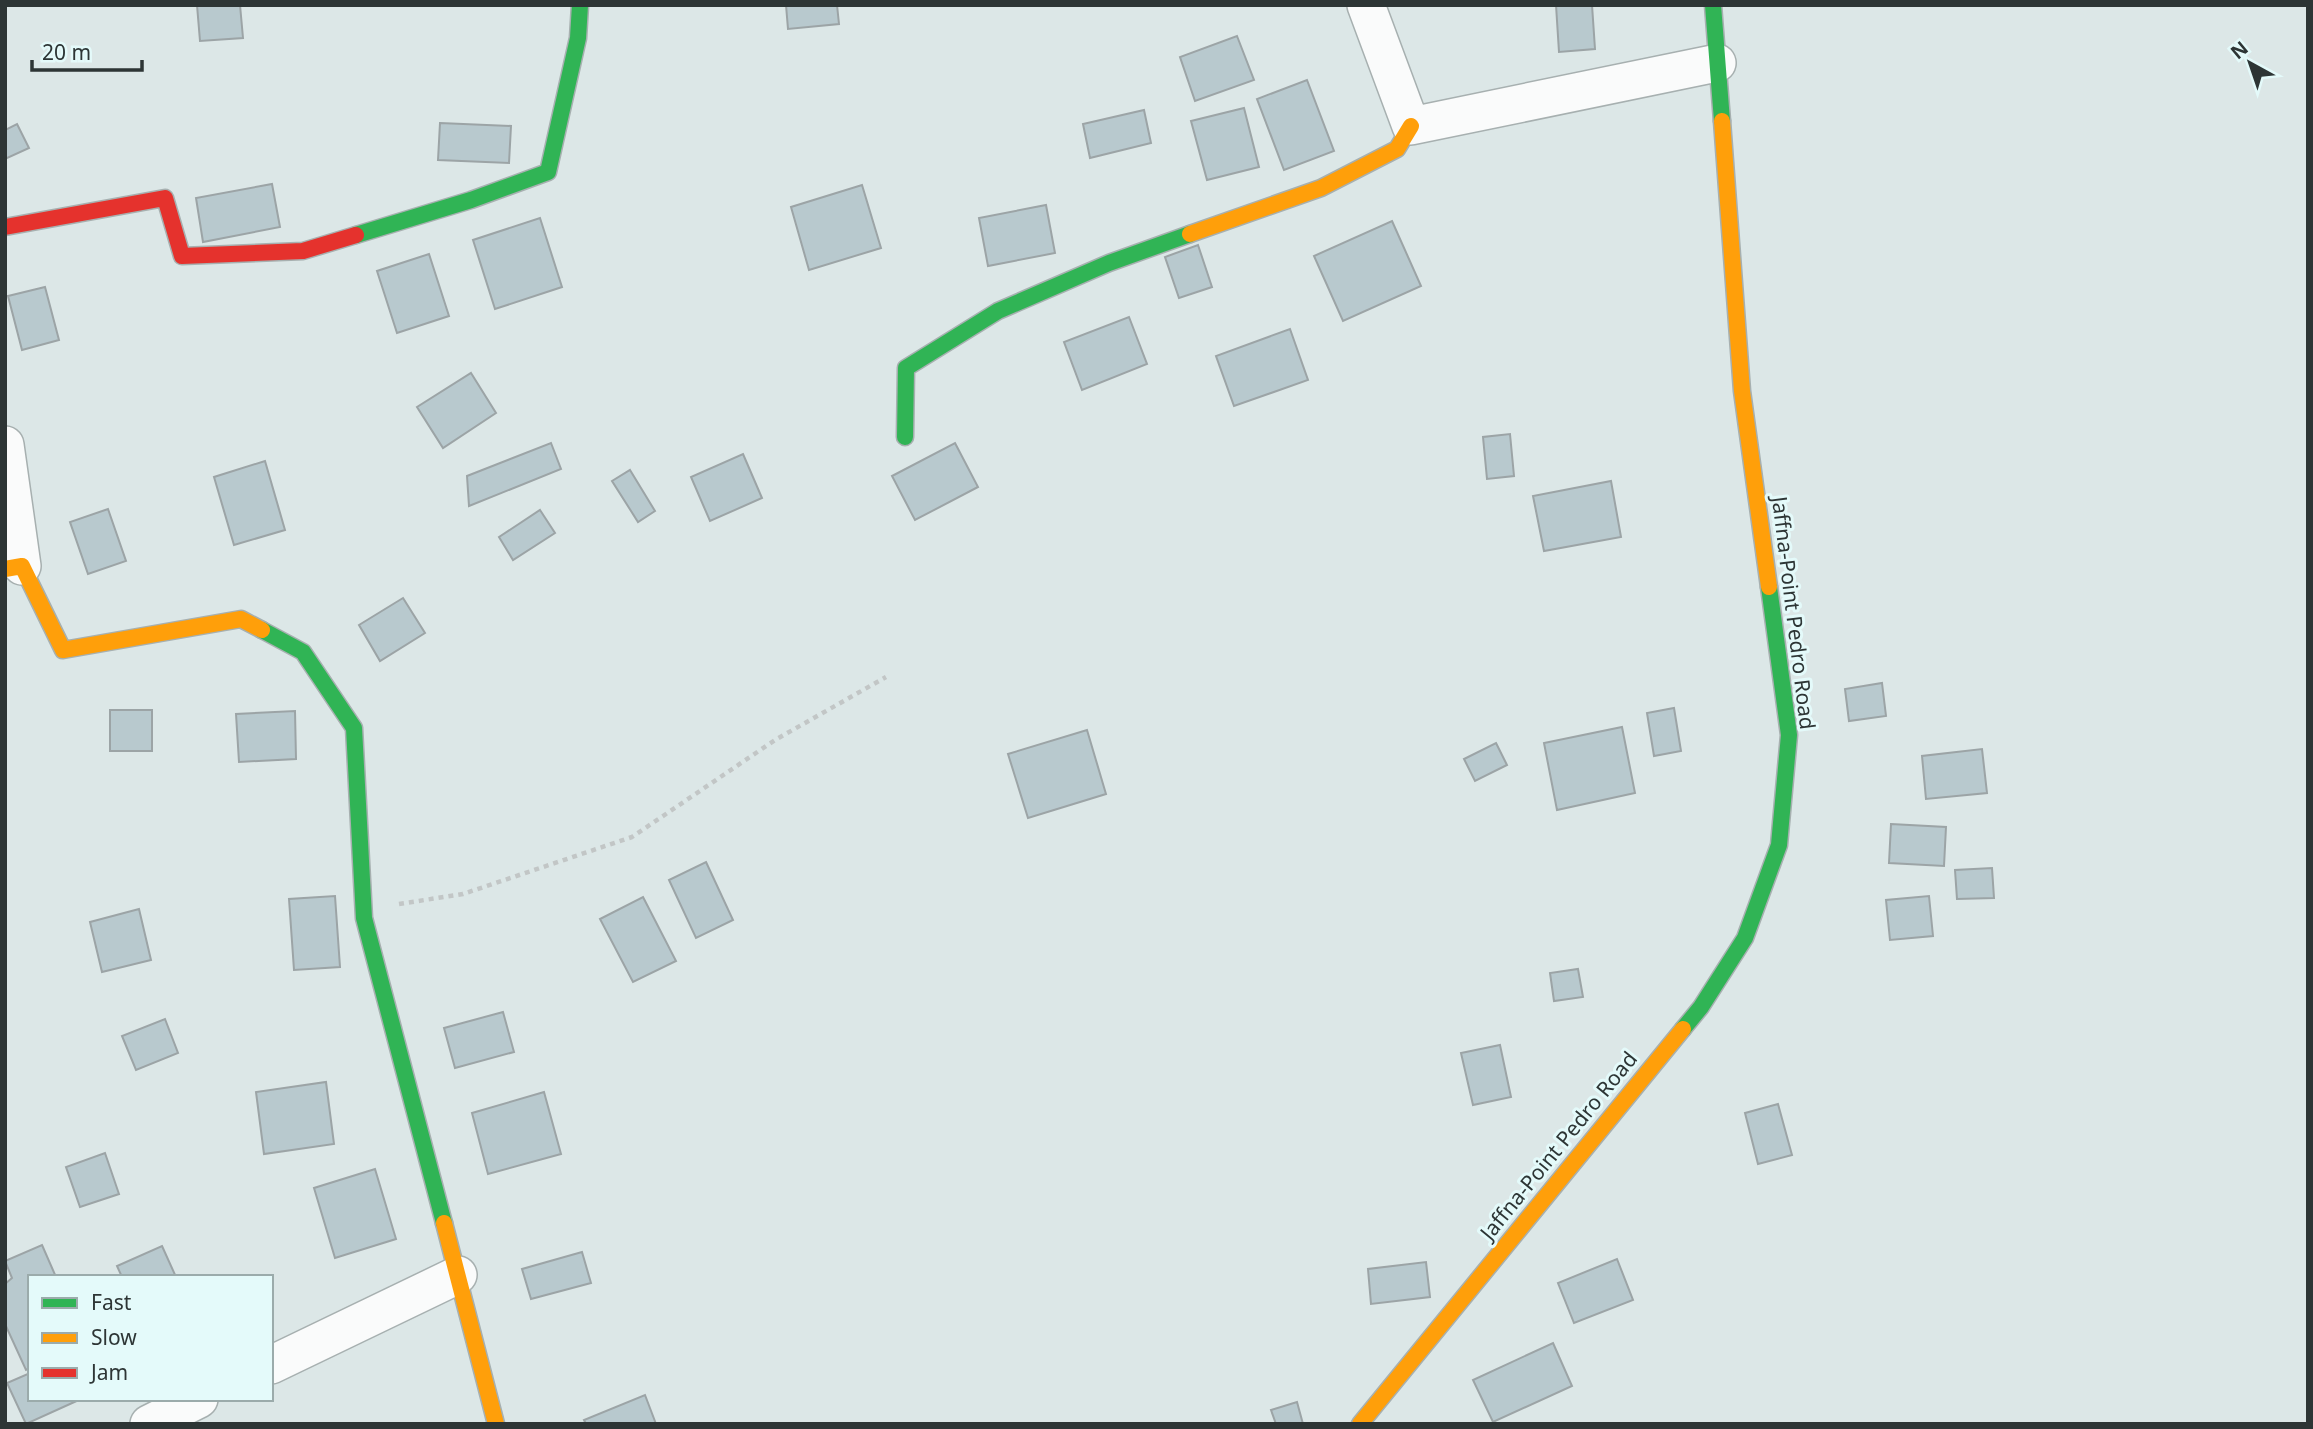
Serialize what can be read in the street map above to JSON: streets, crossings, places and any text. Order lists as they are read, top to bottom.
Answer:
{
  "streets": {
    "street": ["Jaffna-Point Pedro Road"]
  },
  "legend": ["Fast", "Slow", "Jam"],
  "scale_bar": "20 m",
  "north": "top left"
}
